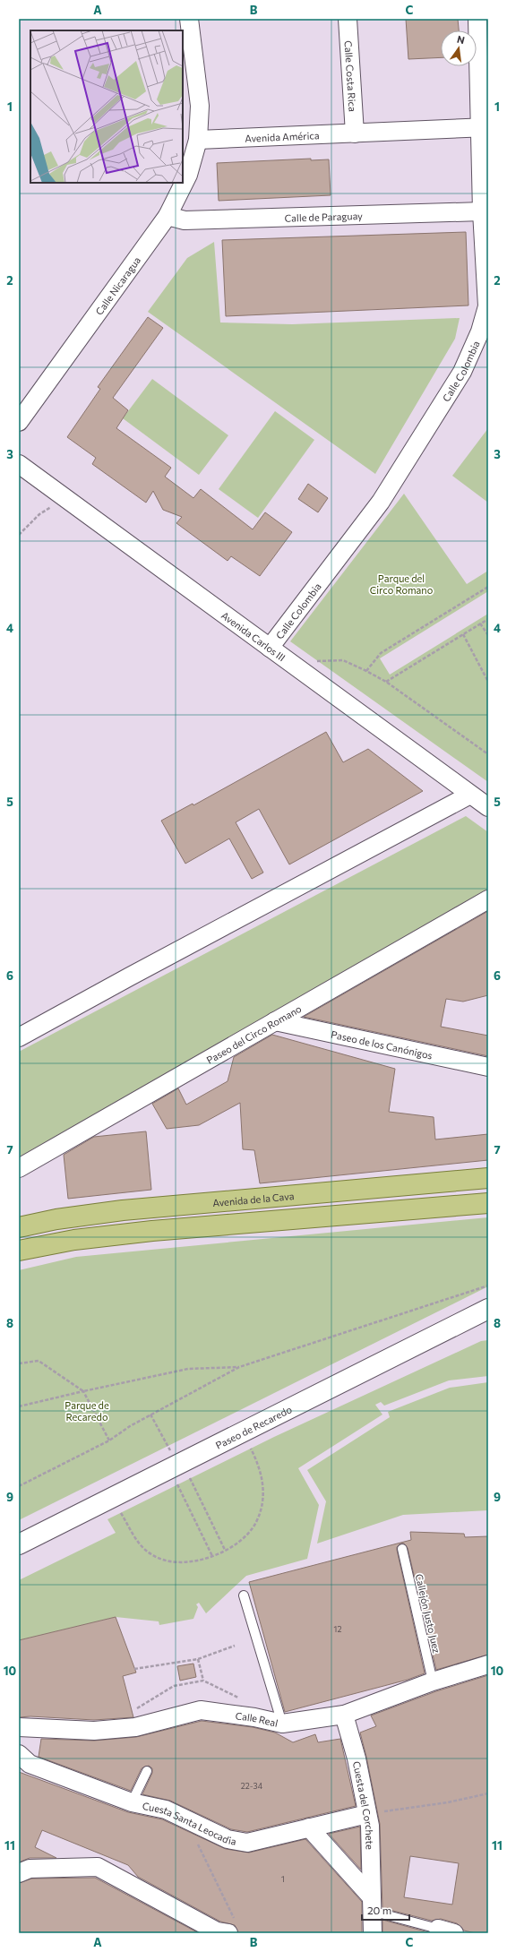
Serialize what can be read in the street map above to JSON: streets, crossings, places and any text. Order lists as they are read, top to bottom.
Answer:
{
  "streets": {
    "main road": ["Avenida de la Cava"],
    "street": [
      "Calle Costa Rica",
      "Avenida América",
      "Calle de Paraguay",
      "Calle Nicaragua",
      "Calle Colombia",
      "Avenida Carlos III",
      "Paseo del Circo Romano",
      "Paseo de los Canónigos",
      "Paseo de Recaredo",
      "Calle Real",
      "Cuesta del Corchete",
      "Cuesta Santa Leocadia"
    ],
    "lane": ["Callejón Justo Juez"]
  },
  "crossings": [
    ["Calle Costa Rica", "Avenida América"],
    ["Avenida América", "Calle Nicaragua"],
    ["Avenida América", "Calle Colombia"],
    ["Calle de Paraguay", "Calle Nicaragua"],
    ["Calle de Paraguay", "Calle Colombia"],
    ["Calle Colombia", "Avenida Carlos III"],
    ["Paseo del Circo Romano", "Paseo de los Canónigos"],
    ["Callejón Justo Juez", "Calle Real"],
    ["Calle Real", "Cuesta del Corchete"],
    ["Cuesta del Corchete", "Cuesta Santa Leocadia"]
  ],
  "parks": ["Parque del Circo Romano", "Parque de Recaredo"],
  "house_numbers": ["12", "22-34", "1"],
  "scale_bar": "20 m",
  "north": "top",
  "grid": {
    "columns": ["A", "B", "C"],
    "rows": [
      "1",
      "2",
      "3",
      "4",
      "5",
      "6",
      "7",
      "8",
      "9",
      "10",
      "11"
    ]
  }
}
